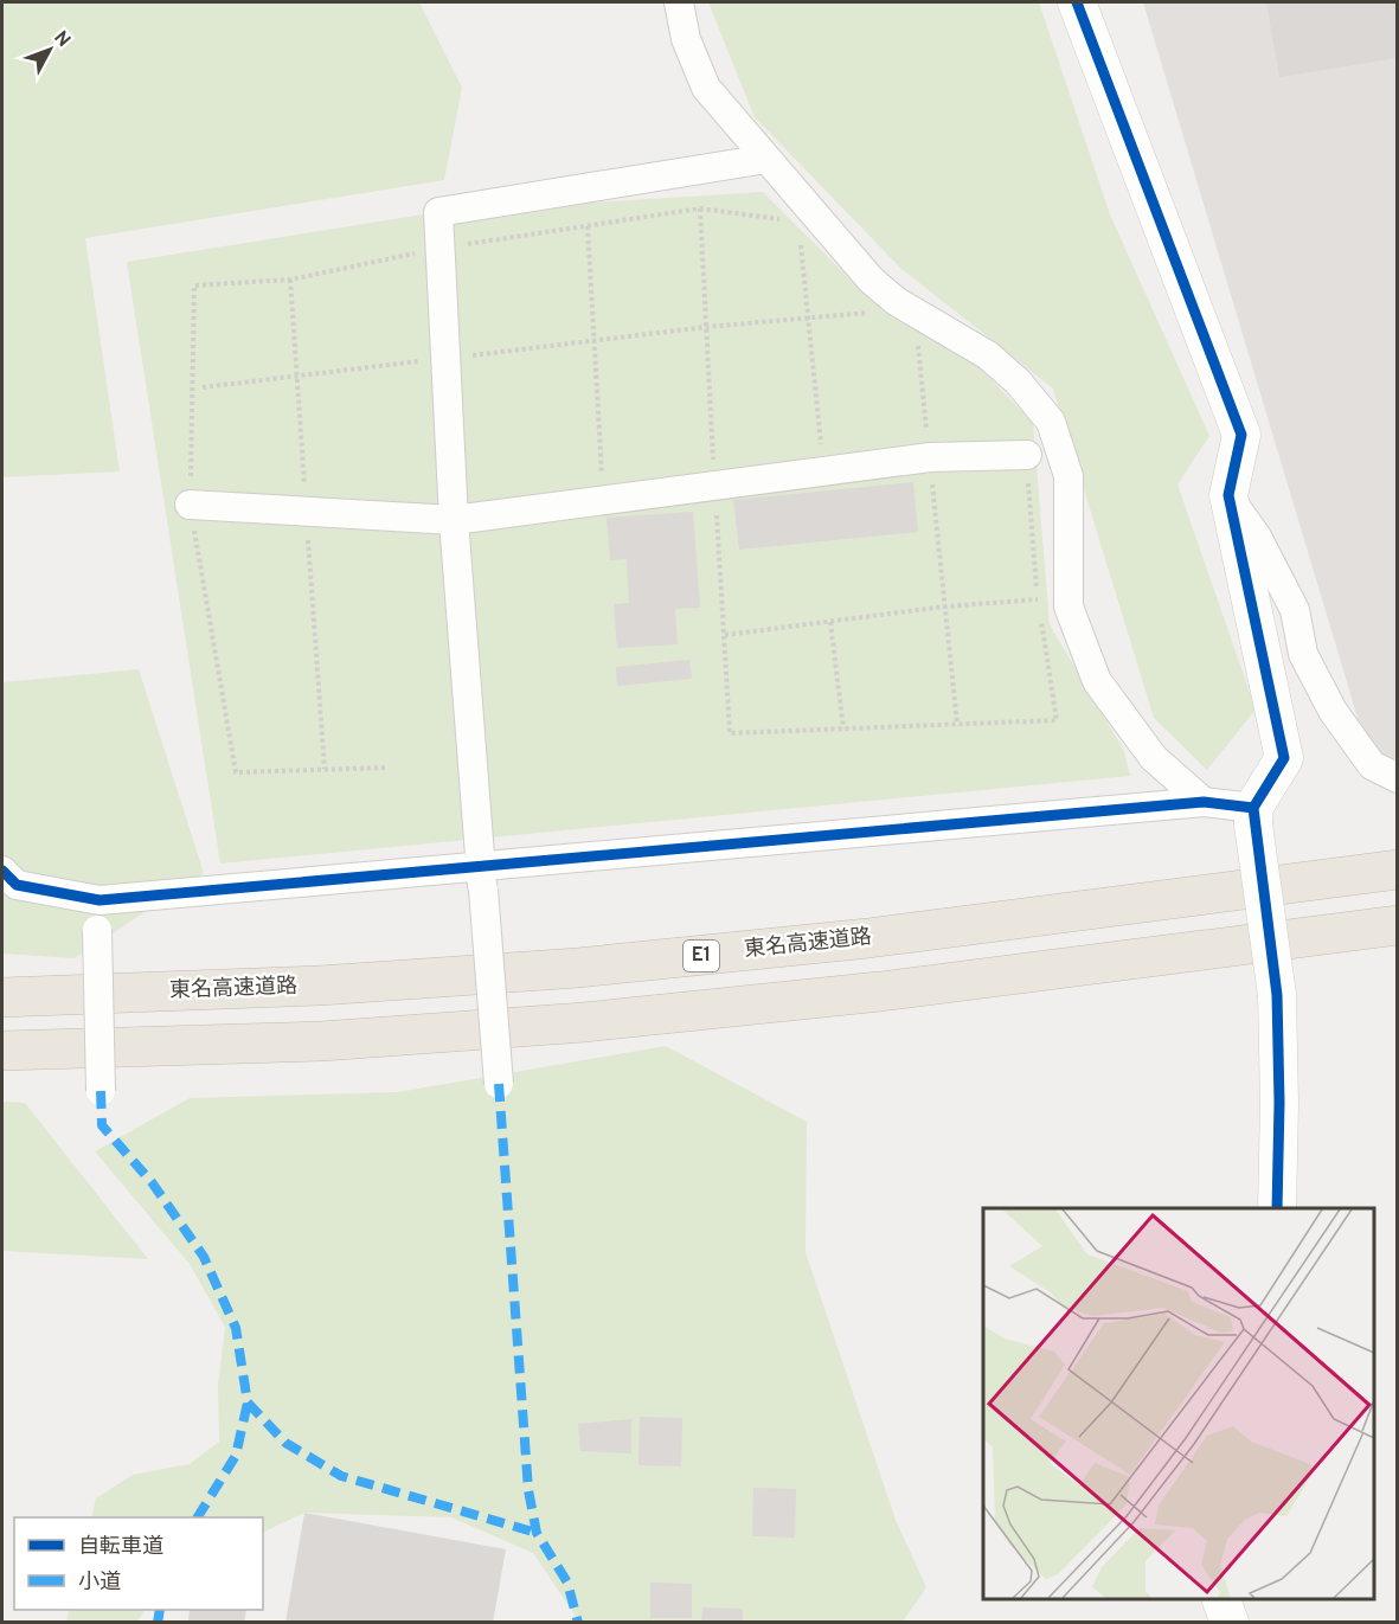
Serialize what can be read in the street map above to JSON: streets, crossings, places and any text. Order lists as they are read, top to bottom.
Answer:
{
  "streets": {
    "highway": ["東名高速道路", "E1"]
  },
  "legend": ["自転車道", "小道"],
  "north": "top right"
}
